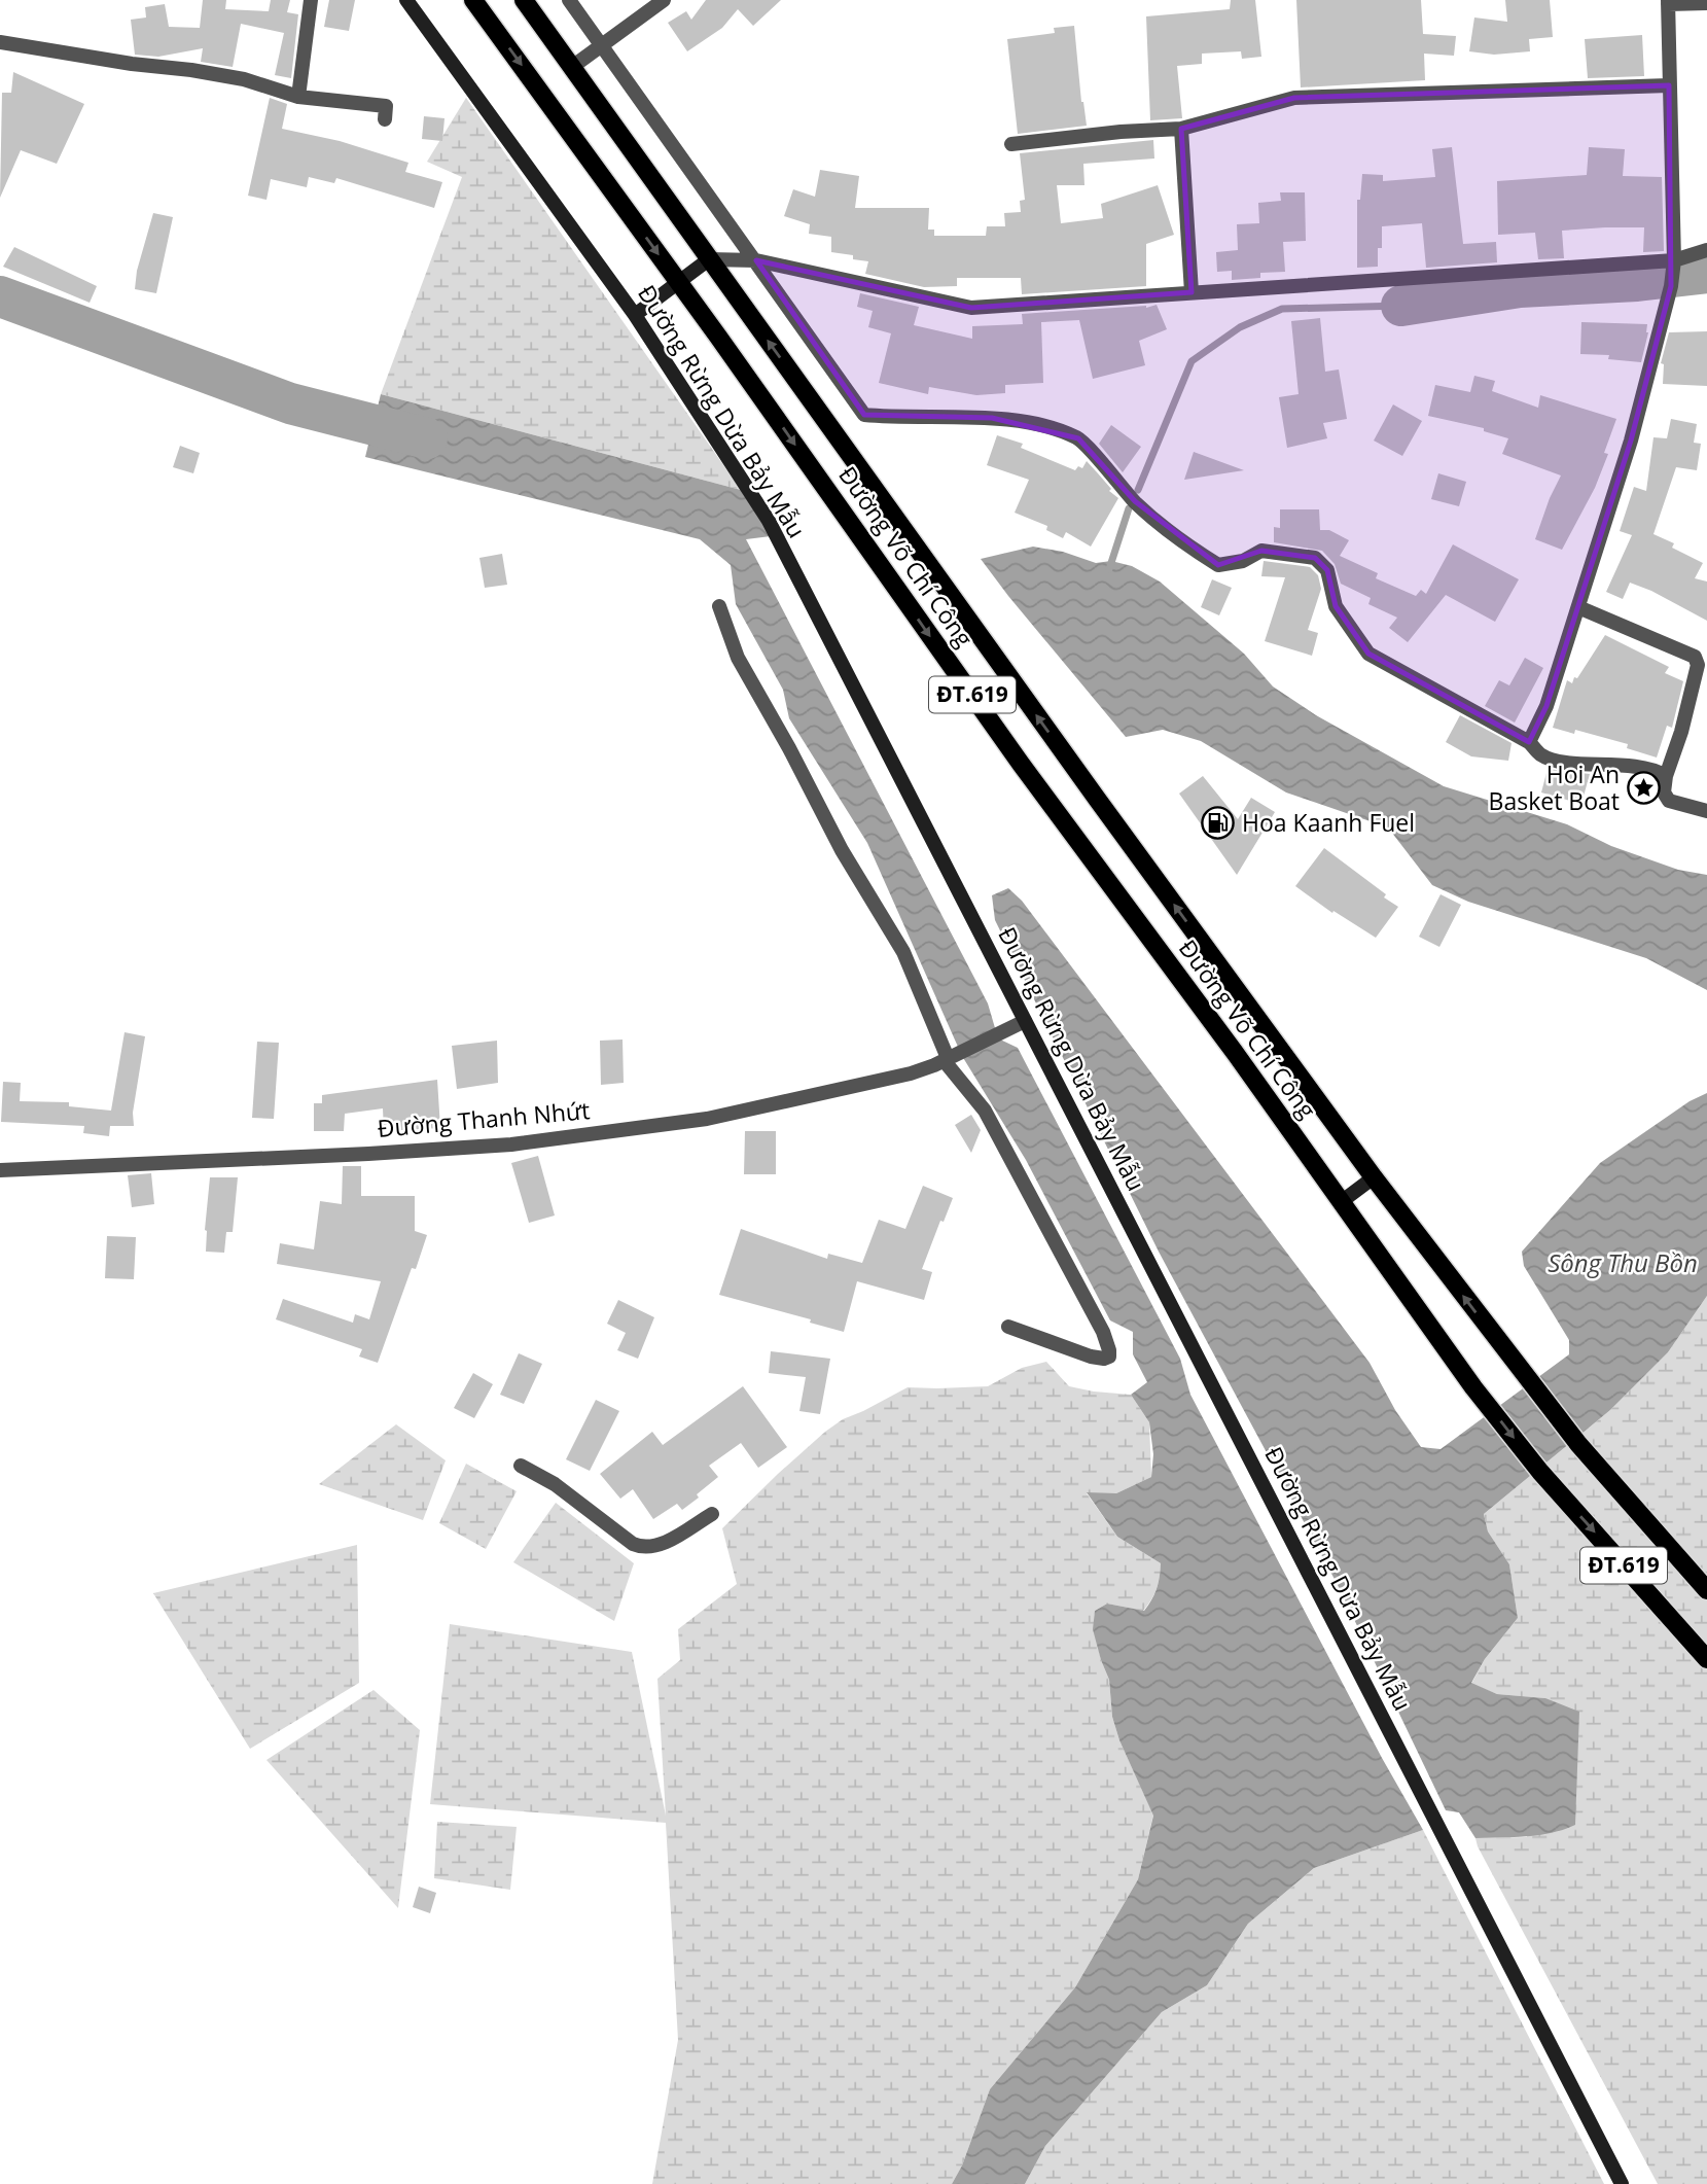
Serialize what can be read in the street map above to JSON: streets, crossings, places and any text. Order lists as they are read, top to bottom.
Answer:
{
  "streets": {
    "main road": ["Đường Võ Chí Công", "ĐT.619"],
    "street": ["Đường Rừng Dừa Bảy Mẫu", "Đường Thanh Nhứt"]
  },
  "crossings": [
    ["Đường Rừng Dừa Bảy Mẫu", "Đường Thanh Nhứt"]
  ],
  "water": ["Sông Thu Bồn"],
  "places": {
    "place": ["Hoi An Basket Boat"],
    "fuel station": ["Hoa Kaanh Fuel"]
  }
}
